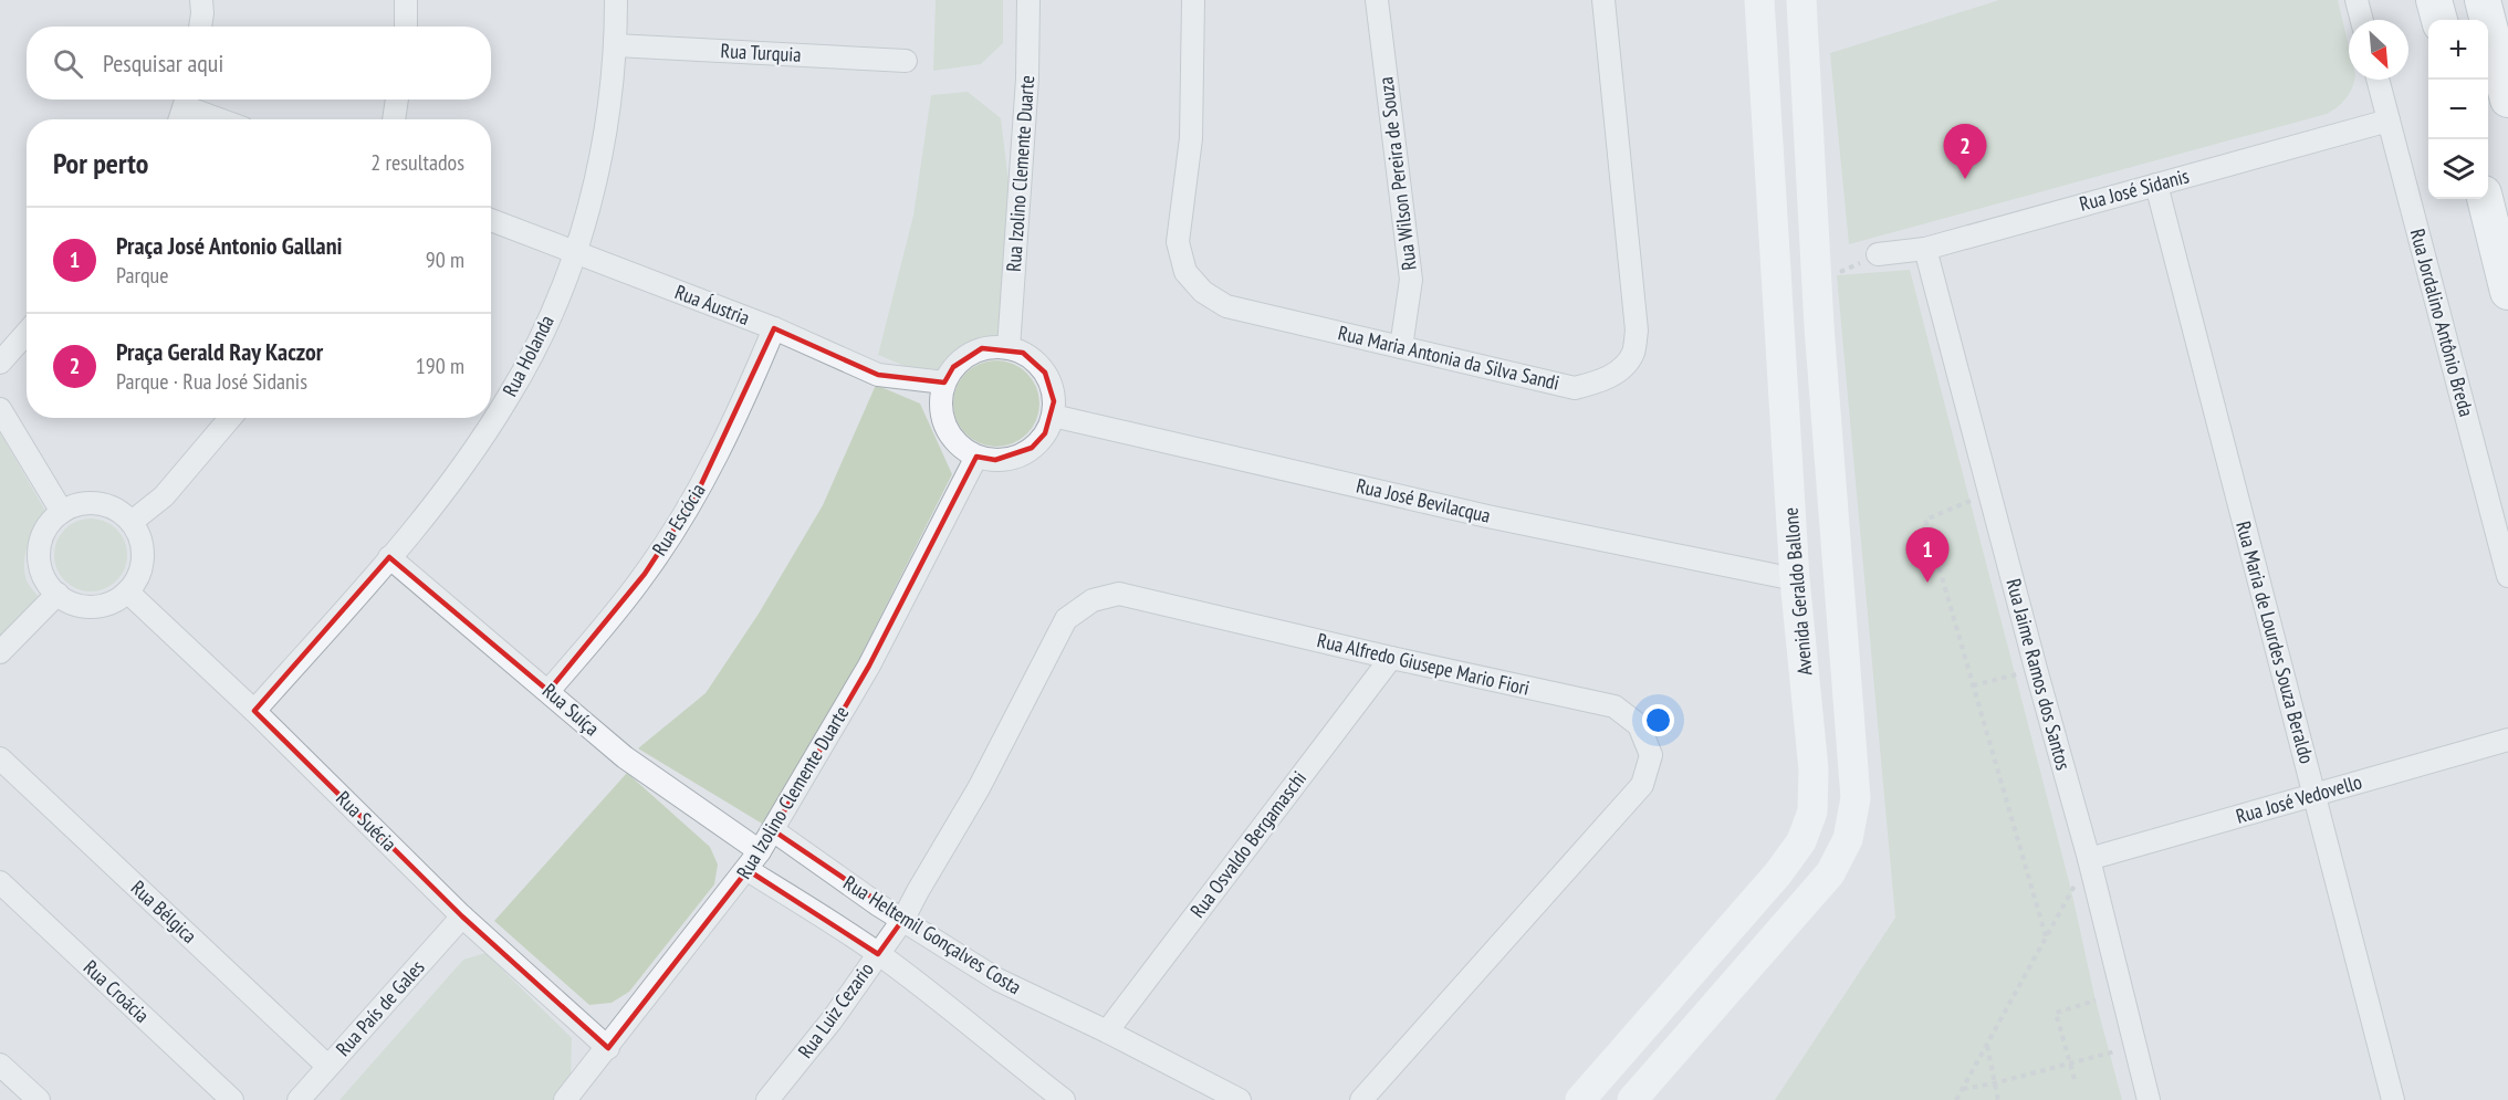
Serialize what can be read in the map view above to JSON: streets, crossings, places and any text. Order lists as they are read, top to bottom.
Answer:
{
  "streets": {
    "street": [
      "Rua Turquia",
      "Rua Izolino Clemente Duarte",
      "Rua Wilson Pereira de Souza",
      "Rua José Sidanis",
      "Rua Áustria",
      "Rua Jordalino Antônio Breda",
      "Rua Holanda",
      "Rua Maria Antonia da Silva Sandi",
      "Rua José Bevilacqua",
      "Rua Escócia",
      "Avenida Geraldo Ballone",
      "Rua Maria de Lourdes Souza Beraldo",
      "Rua Alfredo Giusepe Mario Fiori",
      "Rua Jaime Ramos dos Santos",
      "Rua Suíça",
      "Rua José Vedovello",
      "Rua Suécia",
      "Rua Osvaldo Bergamaschi",
      "Rua Bélgica",
      "Rua Heltemil Gonçalves Costa",
      "Rua Croácia",
      "Rua País de Gales",
      "Rua Luiz Cezario"
    ]
  },
  "crossings": [
    ["Rua Turquia", "Rua Holanda"],
    ["Rua Izolino Clemente Duarte", "Rua Áustria"],
    ["Rua Izolino Clemente Duarte", "Rua José Bevilacqua"],
    ["Rua Izolino Clemente Duarte", "Rua Suíça"],
    ["Rua Izolino Clemente Duarte", "Rua Suécia"],
    ["Rua Izolino Clemente Duarte", "Rua Heltemil Gonçalves Costa"],
    ["Rua Wilson Pereira de Souza", "Rua Maria Antonia da Silva Sandi"],
    ["Rua José Sidanis", "Rua Jordalino Antônio Breda"],
    ["Rua José Sidanis", "Rua Maria de Lourdes Souza Beraldo"],
    ["Rua José Sidanis", "Rua Jaime Ramos dos Santos"],
    ["Rua Áustria", "Rua Holanda"],
    ["Rua Áustria", "Rua José Bevilacqua"],
    ["Rua Áustria", "Rua Escócia"],
    ["Rua Holanda", "Rua Suíça"],
    ["Rua Holanda", "Rua Suécia"],
    ["Rua José Bevilacqua", "Avenida Geraldo Ballone"],
    ["Rua Escócia", "Rua Suíça"],
    ["Rua Maria de Lourdes Souza Beraldo", "Rua José Vedovello"],
    ["Rua Alfredo Giusepe Mario Fiori", "Rua Osvaldo Bergamaschi"],
    ["Rua Alfredo Giusepe Mario Fiori", "Rua Heltemil Gonçalves Costa"],
    ["Rua Alfredo Giusepe Mario Fiori", "Rua Luiz Cezario"],
    ["Rua Jaime Ramos dos Santos", "Rua José Vedovello"],
    ["Rua Suécia", "Rua País de Gales"],
    ["Rua Osvaldo Bergamaschi", "Rua Heltemil Gonçalves Costa"],
    ["Rua Bélgica", "Rua País de Gales"],
    ["Rua Heltemil Gonçalves Costa", "Rua Luiz Cezario"]
  ],
  "north": "bottom right",
  "page": {
    "map_buttons": ["+", "−"],
    "search": "Pesquisar aqui",
    "heading": ["Por perto", "2 resultados"],
    "pins": ["2", "1"],
    "list": [
      {
        "mark": "1",
        "name": "Praça José Antonio Gallani",
        "note": "Parque",
        "value": "90 m"
      },
      {
        "mark": "2",
        "name": "Praça Gerald Ray Kaczor",
        "note": "Parque · Rua José Sidanis",
        "value": "190 m"
      }
    ]
  }
}
